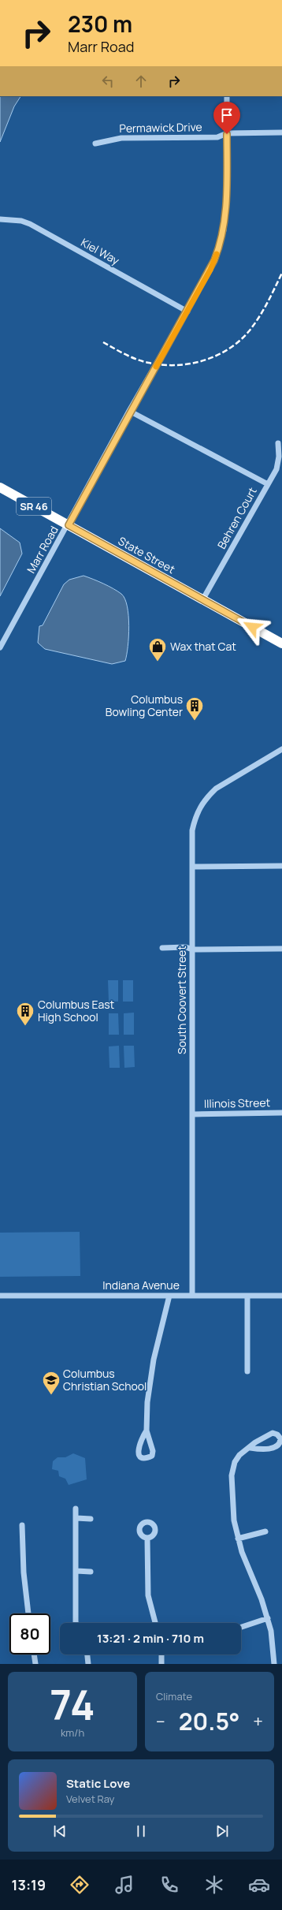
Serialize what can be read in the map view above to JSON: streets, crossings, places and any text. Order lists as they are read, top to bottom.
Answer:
{
  "streets": {
    "highway": ["SR 46", "State Street"],
    "street": [
      "Permawick Drive",
      "Kiel Way",
      "Behren Court",
      "Marr Road",
      "South Coovert Street",
      "Illinois Street",
      "Indiana Avenue"
    ]
  },
  "crossings": [
    ["Permawick Drive", "Marr Road"],
    ["Kiel Way", "Marr Road"],
    ["Behren Court", "State Street"],
    ["Marr Road", "State Street"],
    ["South Coovert Street", "Illinois Street"],
    ["South Coovert Street", "Indiana Avenue"]
  ],
  "places": {
    "shop": ["Wax that Cat"],
    "building": ["Columbus Bowling Center", "Columbus East High School"],
    "school or university": ["Columbus Christian School"]
  },
  "page": {
    "turn": ["230 m", "Marr Road"],
    "limit": "80",
    "trip": "13:21 · 2 min · 710 m",
    "tile": [
      ["74", "km/h"],
      "Climate"
    ],
    "heat": ["−", "20.5°", "+"],
    "song": ["Static Love", "Velvet Ray"],
    "tabs": "13:19"
  }
}
